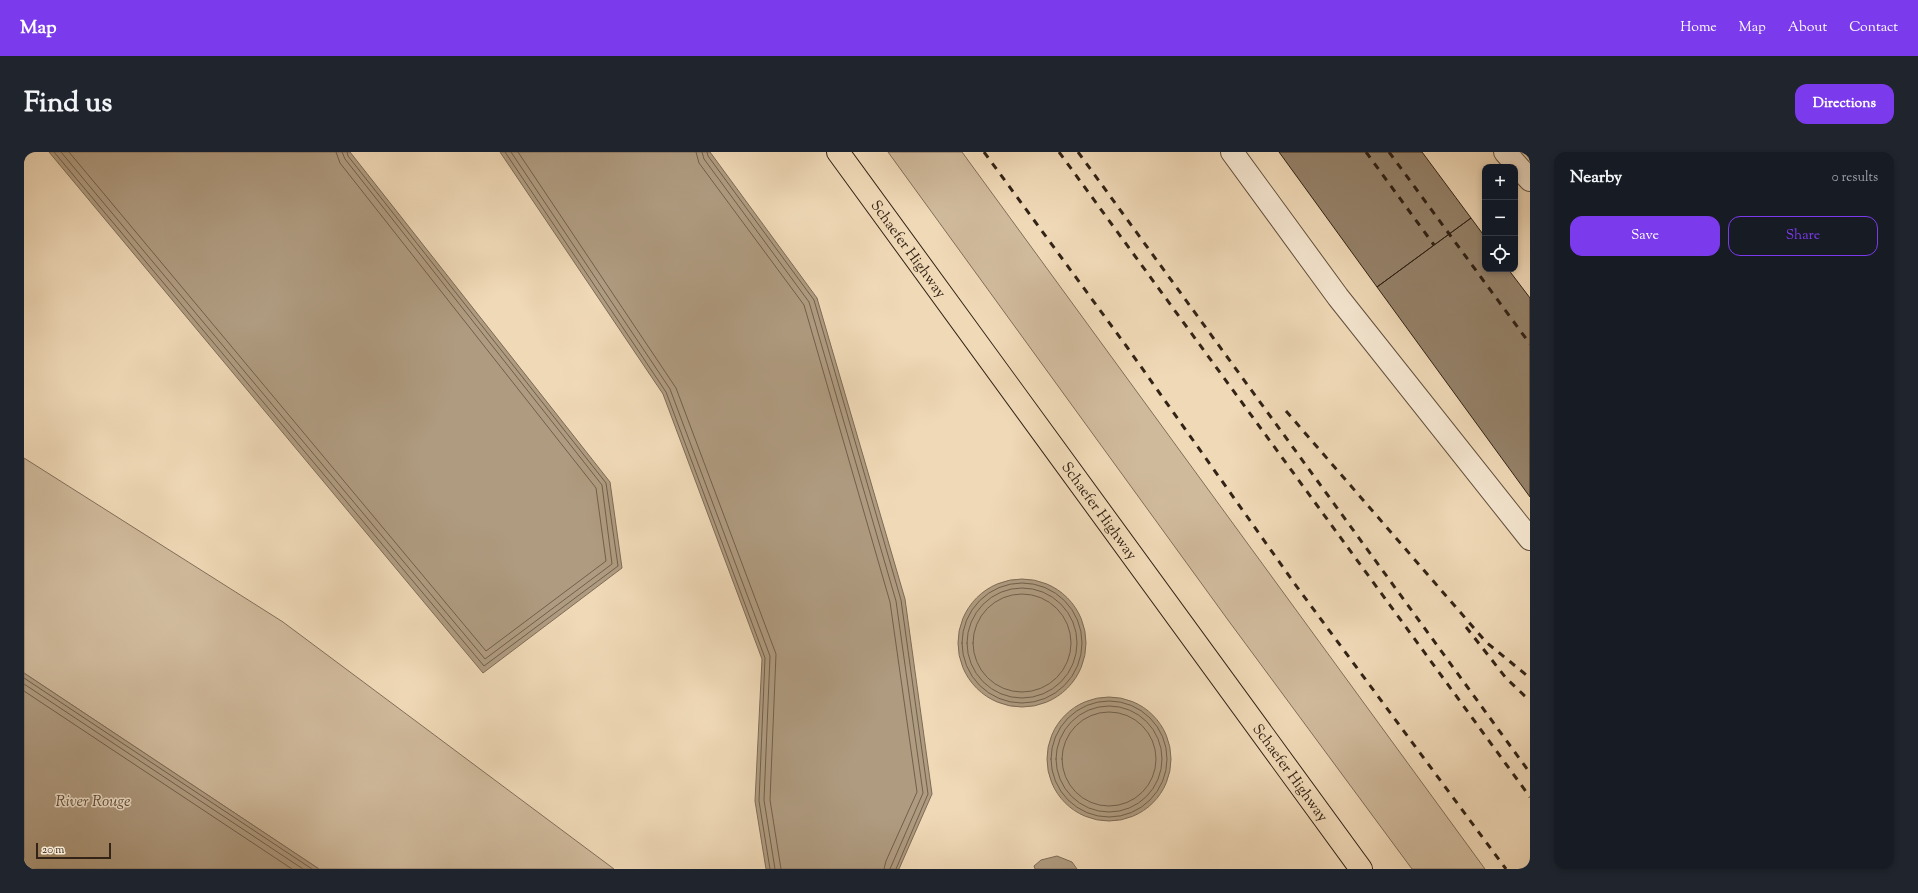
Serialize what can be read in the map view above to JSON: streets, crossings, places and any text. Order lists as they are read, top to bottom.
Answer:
{
  "streets": {
    "main road": ["Schaefer Highway"]
  },
  "water": ["River Rouge"],
  "scale_bar": "20 m",
  "page": {
    "header": "Map",
    "nav": [
      "Home",
      "Map",
      "About",
      "Contact"
    ],
    "title": "Find us",
    "buttons": [
      "Directions",
      ["Save", "Share"]
    ],
    "heading": ["Nearby", "0 results"],
    "map_buttons": ["+", "−"],
    "scale": "20 m"
  }
}
